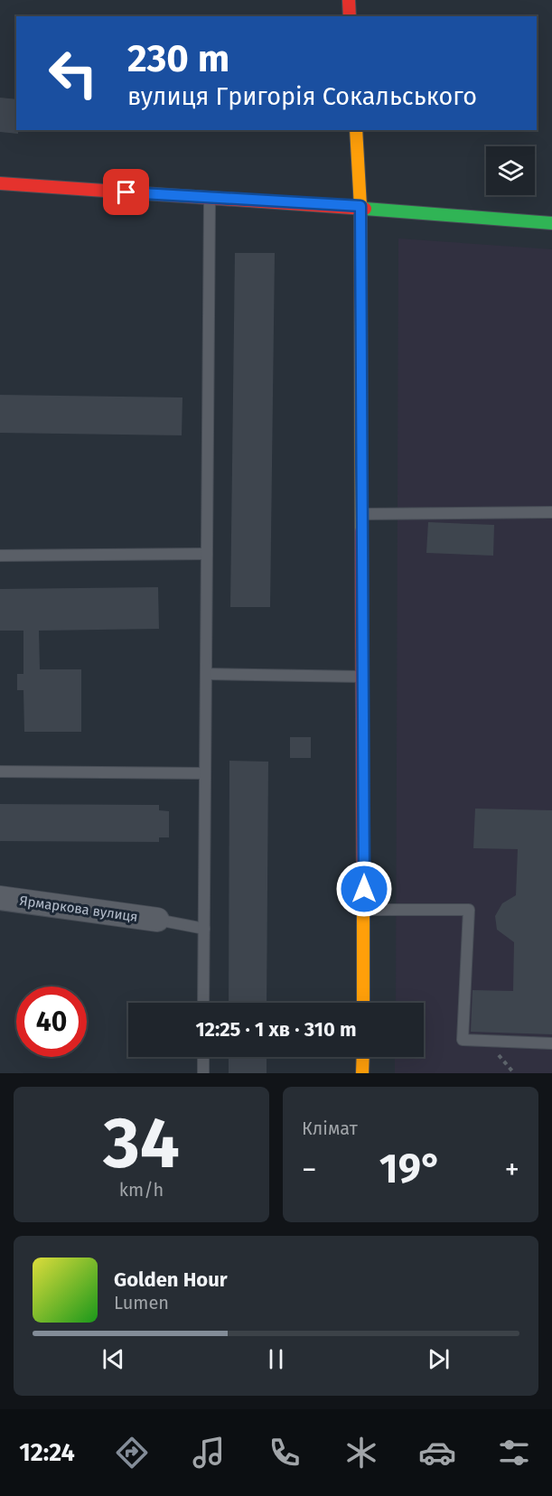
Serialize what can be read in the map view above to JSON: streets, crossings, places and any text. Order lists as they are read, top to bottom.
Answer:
{
  "streets": {
    "street": ["Ярмаркова вулиця"]
  },
  "page": {
    "turn": ["230 m", "вулиця Григорія Сокальського"],
    "limit": "40",
    "trip": "12:25 · 1 хв · 310 m",
    "tile": [
      ["34", "km/h"],
      "Клімат"
    ],
    "heat": ["−", "19°", "+"],
    "song": ["Golden Hour", "Lumen"],
    "tabs": "12:24"
  }
}
